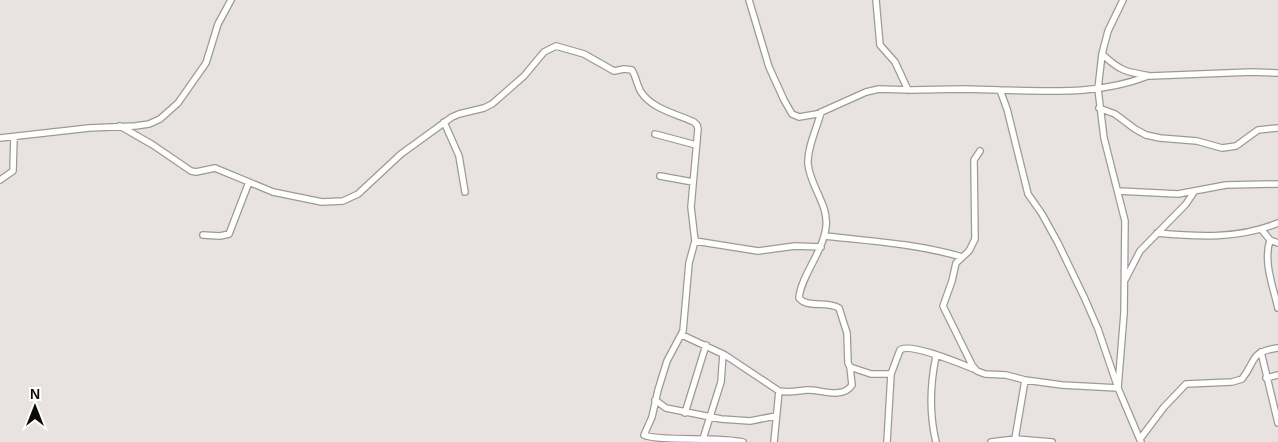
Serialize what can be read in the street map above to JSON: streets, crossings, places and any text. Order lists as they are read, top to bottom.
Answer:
{
  "north": "top"
}
